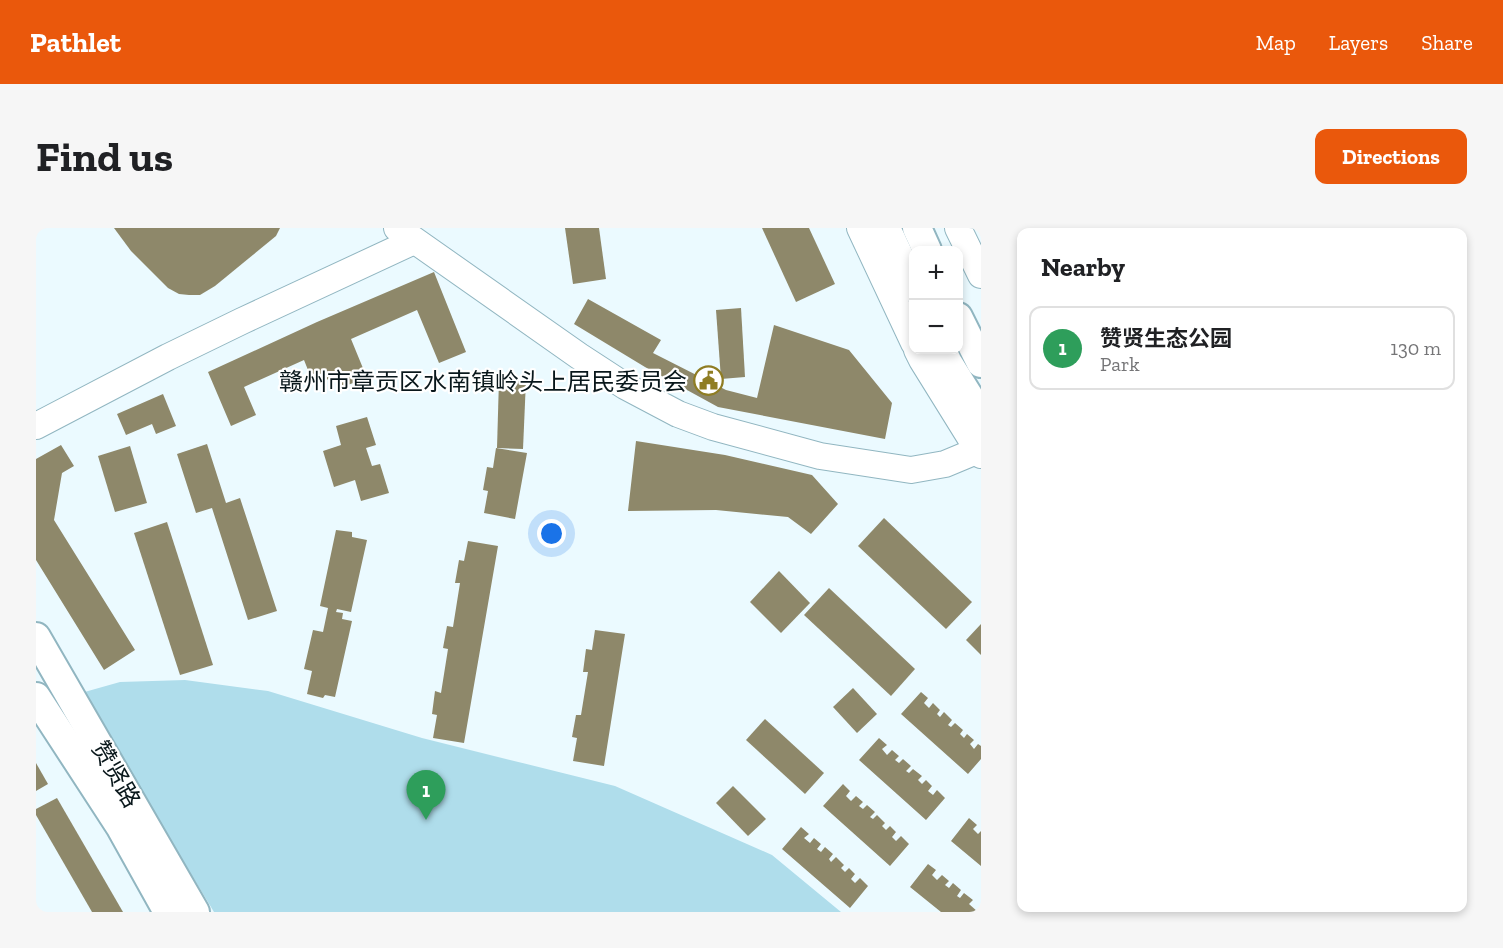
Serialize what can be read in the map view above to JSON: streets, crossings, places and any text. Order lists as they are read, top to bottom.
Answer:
{
  "streets": {
    "main road": ["赞贤路"]
  },
  "places": {
    "public building": ["赣州市章贡区水南镇岭头上居民委员会"]
  },
  "page": {
    "header": "Pathlet",
    "nav": ["Map", "Layers", "Share"],
    "buttons": "Directions",
    "title": "Find us",
    "heading": "Nearby",
    "map_buttons": ["+", "−"],
    "list": [
      {
        "mark": "1",
        "name": "赞贤生态公园",
        "note": "Park",
        "value": "130 m"
      }
    ],
    "pins": "1"
  }
}
